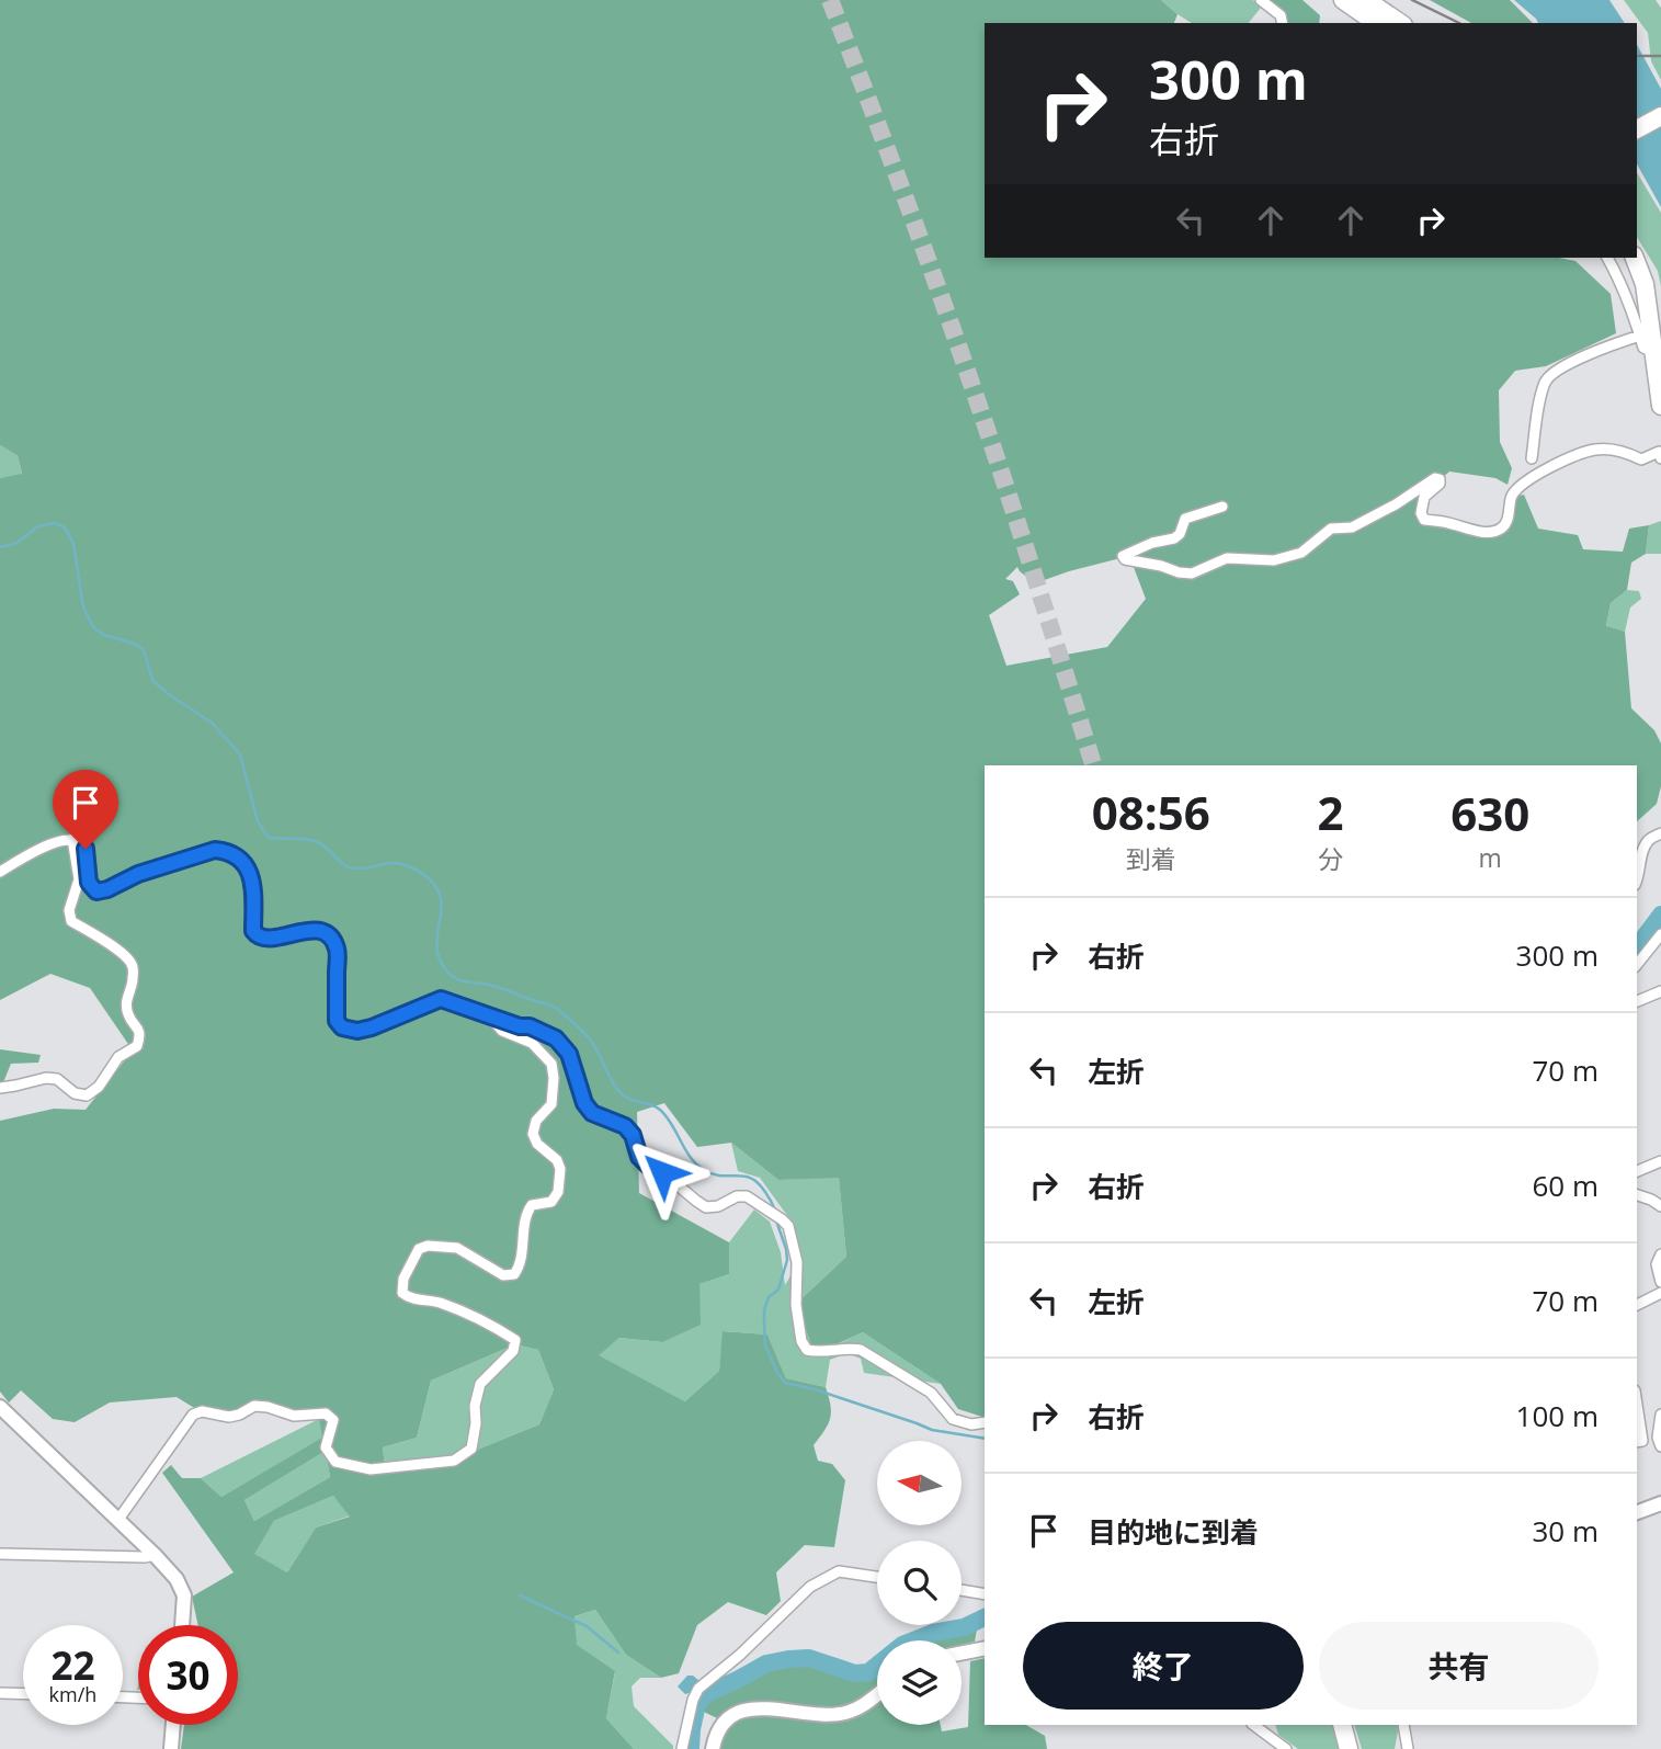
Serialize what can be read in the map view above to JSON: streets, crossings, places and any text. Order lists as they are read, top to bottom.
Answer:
{
  "north": "left",
  "page": {
    "turn": ["300 m", "右折"],
    "eta": [
      "08:56",
      "到着",
      "2",
      "分",
      "630",
      "m"
    ],
    "list": [
      {
        "name": "右折",
        "value": "300 m"
      },
      {
        "name": "左折",
        "value": "70 m"
      },
      {
        "name": "右折",
        "value": "60 m"
      },
      {
        "name": "左折",
        "value": "70 m"
      },
      {
        "name": "右折",
        "value": "100 m"
      },
      {
        "name": "目的地に到着",
        "value": "30 m"
      }
    ],
    "buttons": ["終了", "共有"],
    "speed": "22 km/h",
    "limit": "30"
  }
}
